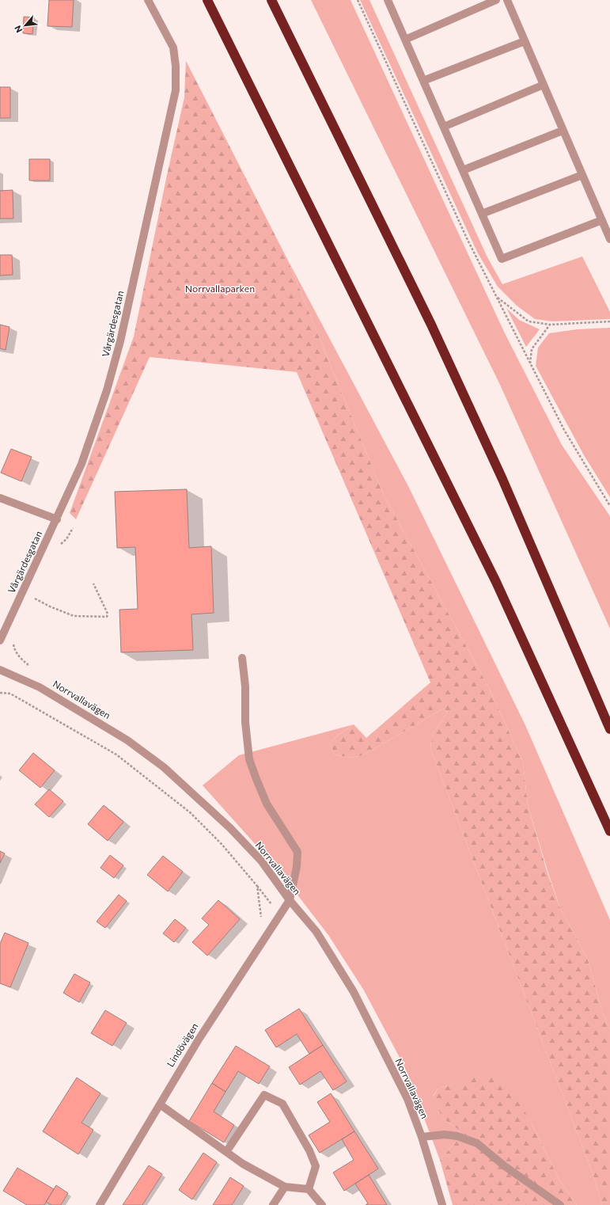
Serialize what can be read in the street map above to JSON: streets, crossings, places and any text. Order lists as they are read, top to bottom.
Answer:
{
  "streets": {
    "street": ["Vårgärdesgatan", "Norrvallavägen", "Lindövägen"]
  },
  "crossings": [
    ["Norrvallavägen", "Lindövägen"]
  ],
  "parks": ["Norrvallaparken"],
  "north": "bottom left"
}
